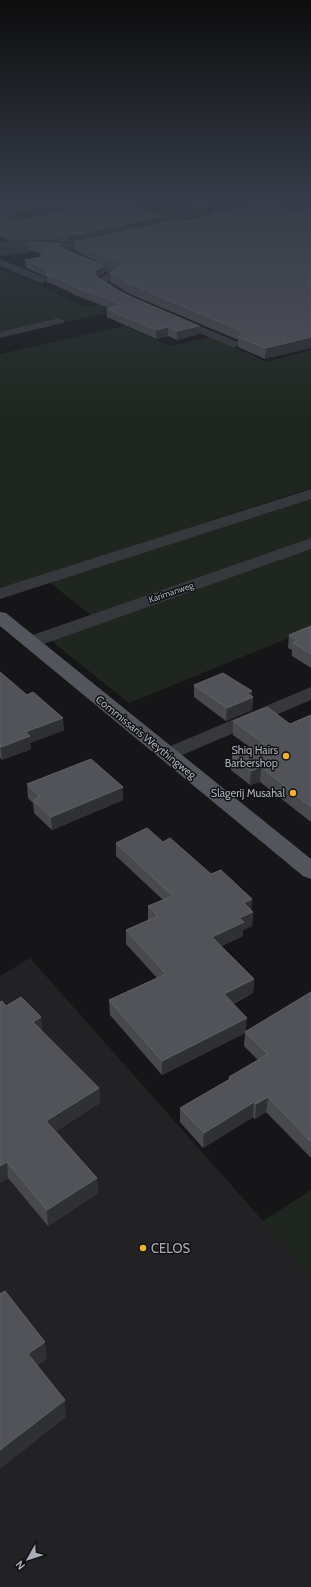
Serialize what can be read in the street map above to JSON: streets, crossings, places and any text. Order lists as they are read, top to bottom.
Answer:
{
  "streets": {
    "main road": ["Commissaris Weythingweg"],
    "street": ["Karimanweg"]
  },
  "crossings": [
    ["Karimanweg", "Commissaris Weythingweg"]
  ],
  "places": ["Shiq Hairs Barbershop", "Slagerij Musahal", "CELOS"],
  "north": "bottom left"
}
